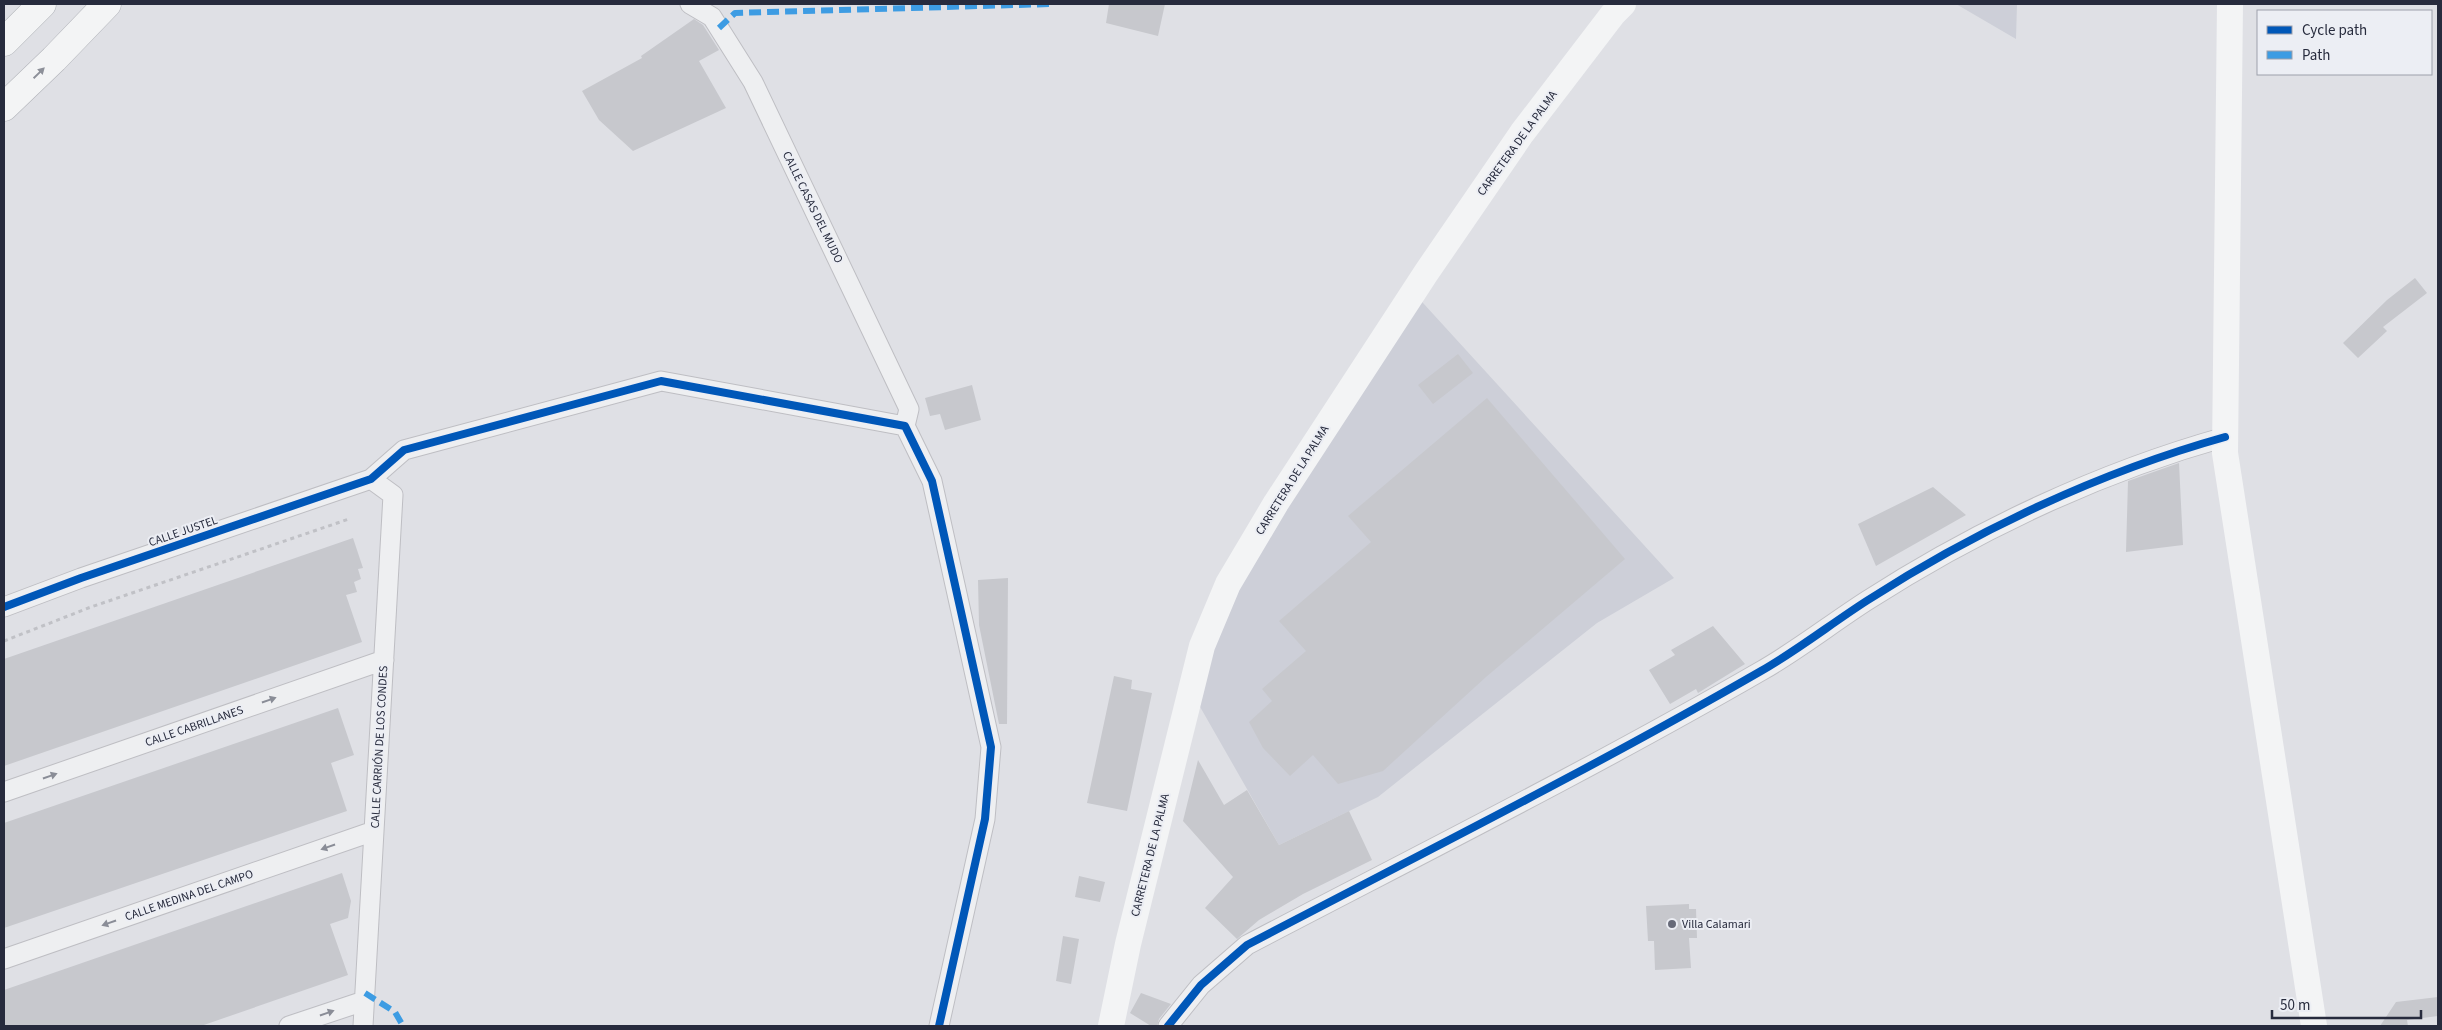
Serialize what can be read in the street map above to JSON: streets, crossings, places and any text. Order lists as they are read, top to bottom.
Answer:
{
  "streets": {
    "main road": ["CARRETERA DE LA PALMA"],
    "street": [
      "CALLE CASAS DEL MUDO",
      "CALLE JUSTEL",
      "CALLE CABRILLANES",
      "CALLE CARRIÓN DE LOS CONDES",
      "CALLE MEDINA DEL CAMPO"
    ]
  },
  "crossings": [
    ["CALLE JUSTEL", "CALLE CARRIÓN DE LOS CONDES"],
    ["CALLE CABRILLANES", "CALLE CARRIÓN DE LOS CONDES"],
    ["CALLE CARRIÓN DE LOS CONDES", "CALLE MEDINA DEL CAMPO"]
  ],
  "one_way": ["CALLE CABRILLANES", "CALLE MEDINA DEL CAMPO"],
  "places": ["Villa Calamari"],
  "legend": ["Cycle path", "Path"],
  "scale_bar": "50 m"
}
